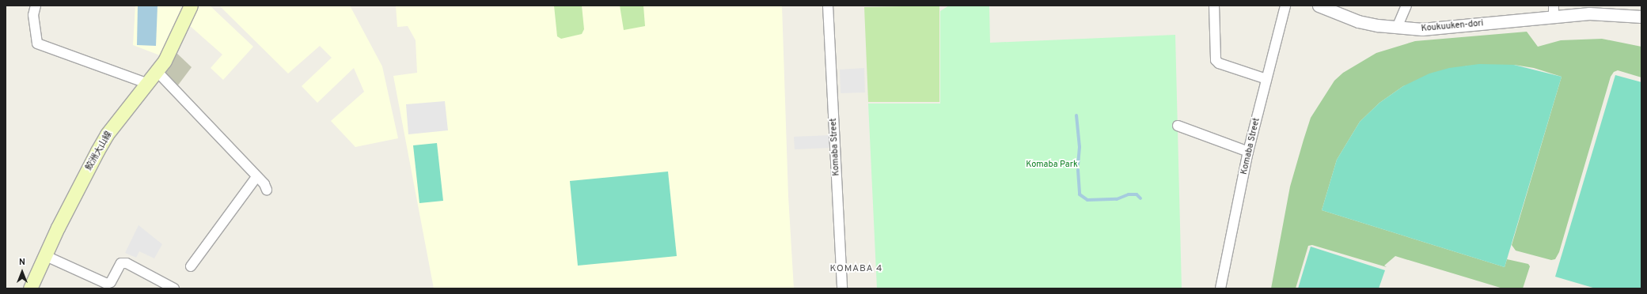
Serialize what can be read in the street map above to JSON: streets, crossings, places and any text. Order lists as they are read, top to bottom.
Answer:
{
  "streets": {
    "main road": ["鮫洲大山線"],
    "street": ["Koukuuken-dori", "Komaba Street"]
  },
  "districts": ["KOMABA 4"],
  "parks": ["Komaba Park"],
  "north": "top"
}
